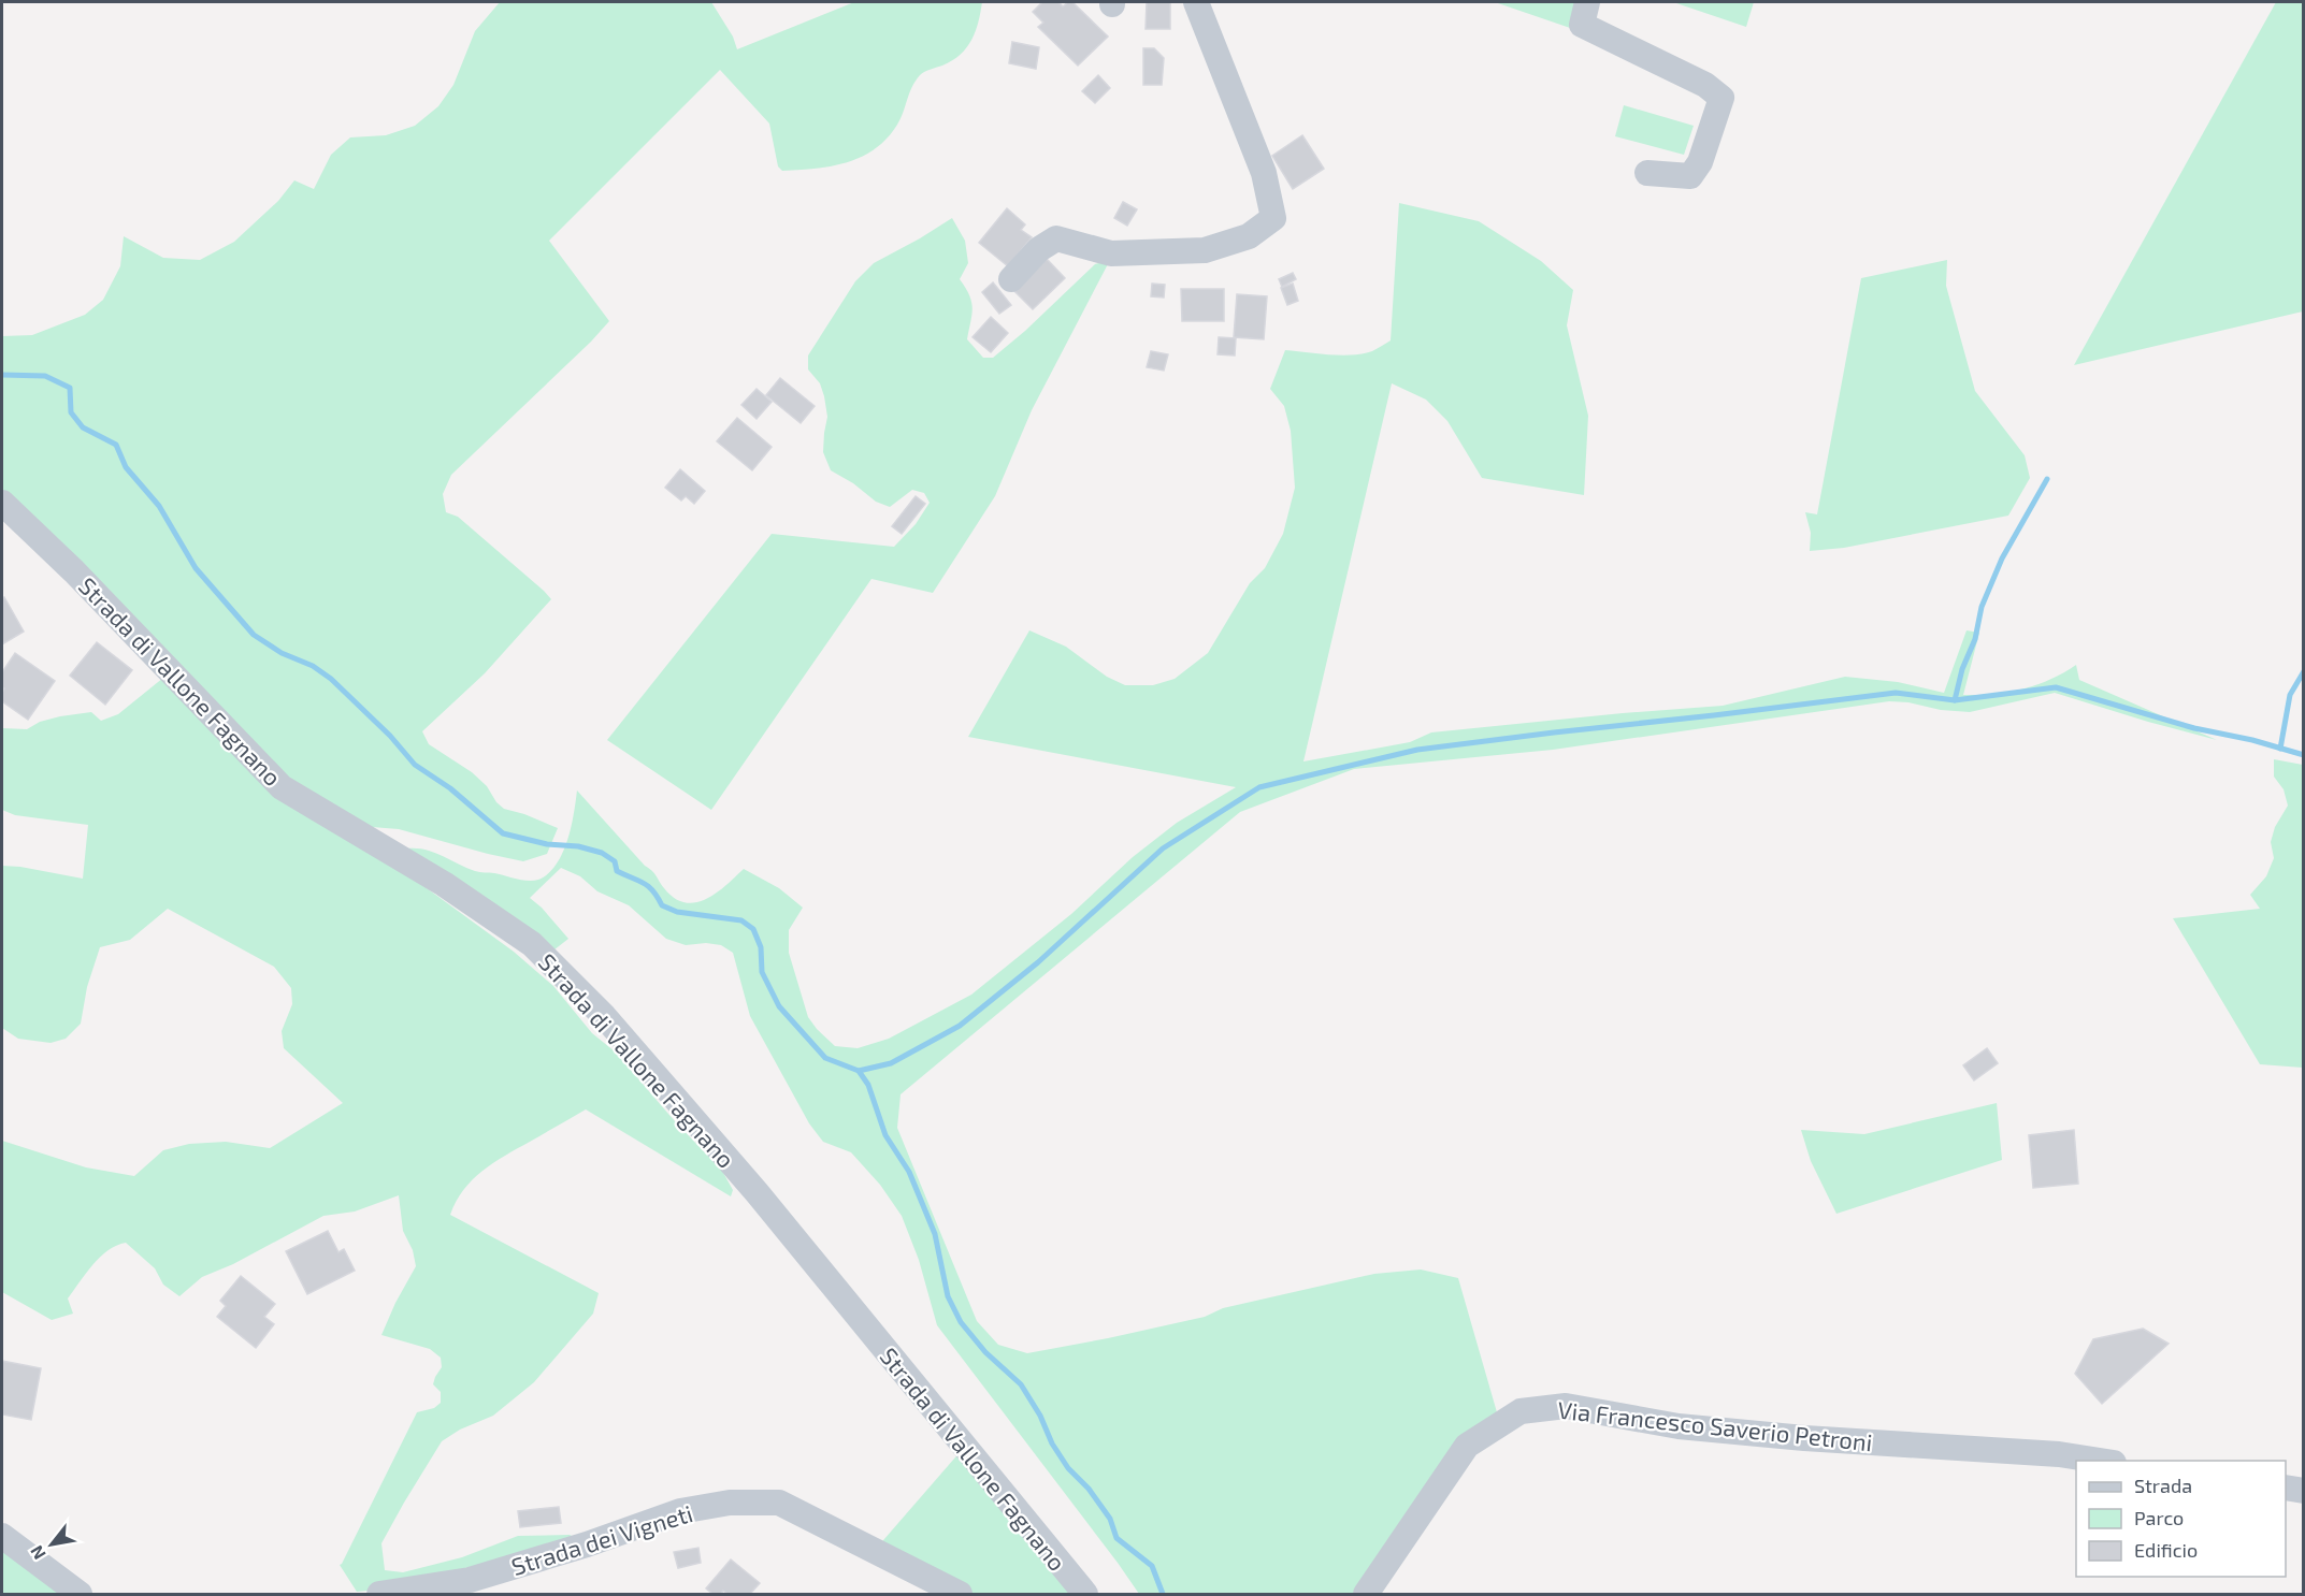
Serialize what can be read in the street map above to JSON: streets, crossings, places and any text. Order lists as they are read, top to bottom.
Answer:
{
  "streets": {
    "street": ["Strada di Vallone Fagnano", "Via Francesco Saverio Petroni", "Strada dei Vigneti"]
  },
  "legend": ["Strada", "Parco", "Edificio"],
  "north": "bottom left"
}
